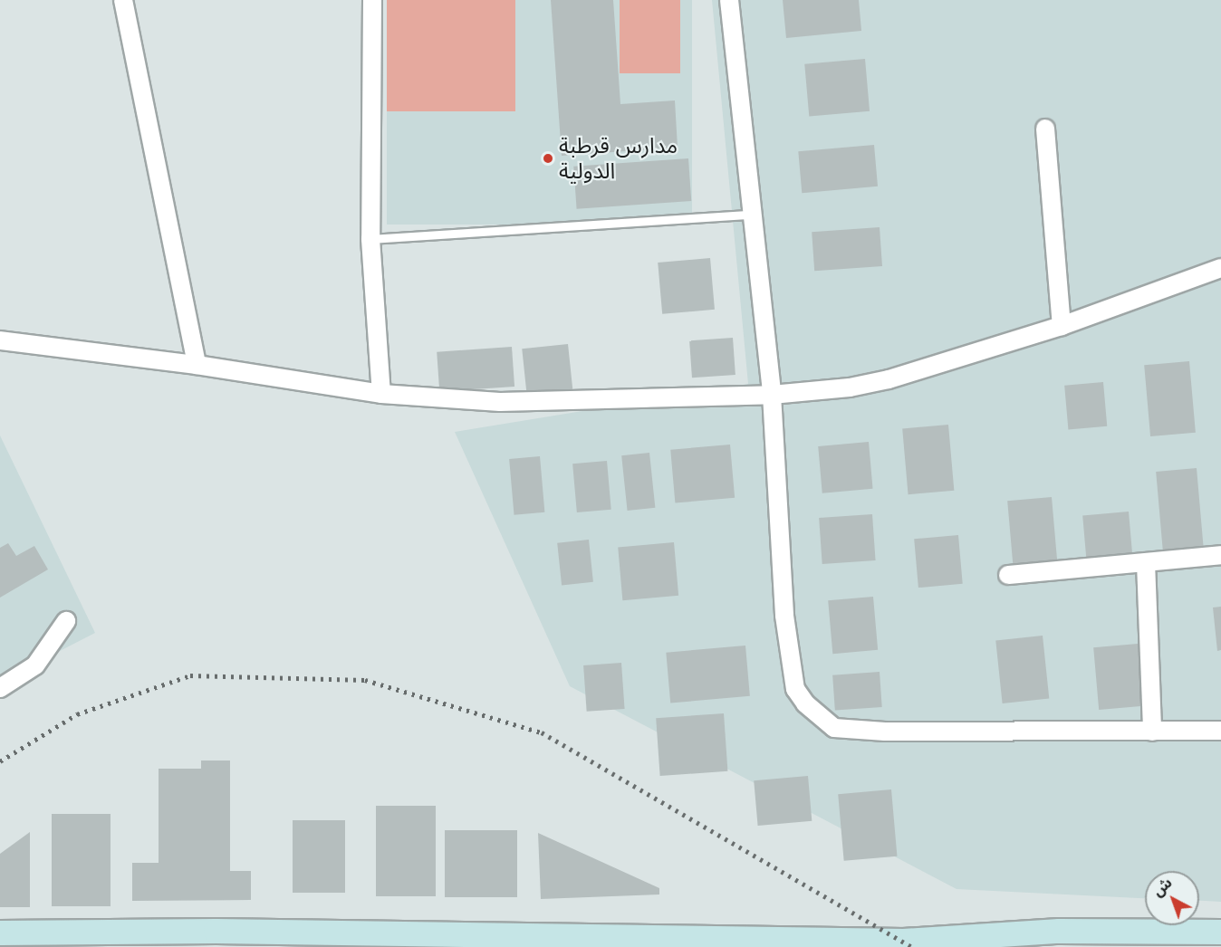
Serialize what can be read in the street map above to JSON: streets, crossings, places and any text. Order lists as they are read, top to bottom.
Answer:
{
  "places": ["مدارس قرطبة الدولية"],
  "north": "top left"
}
